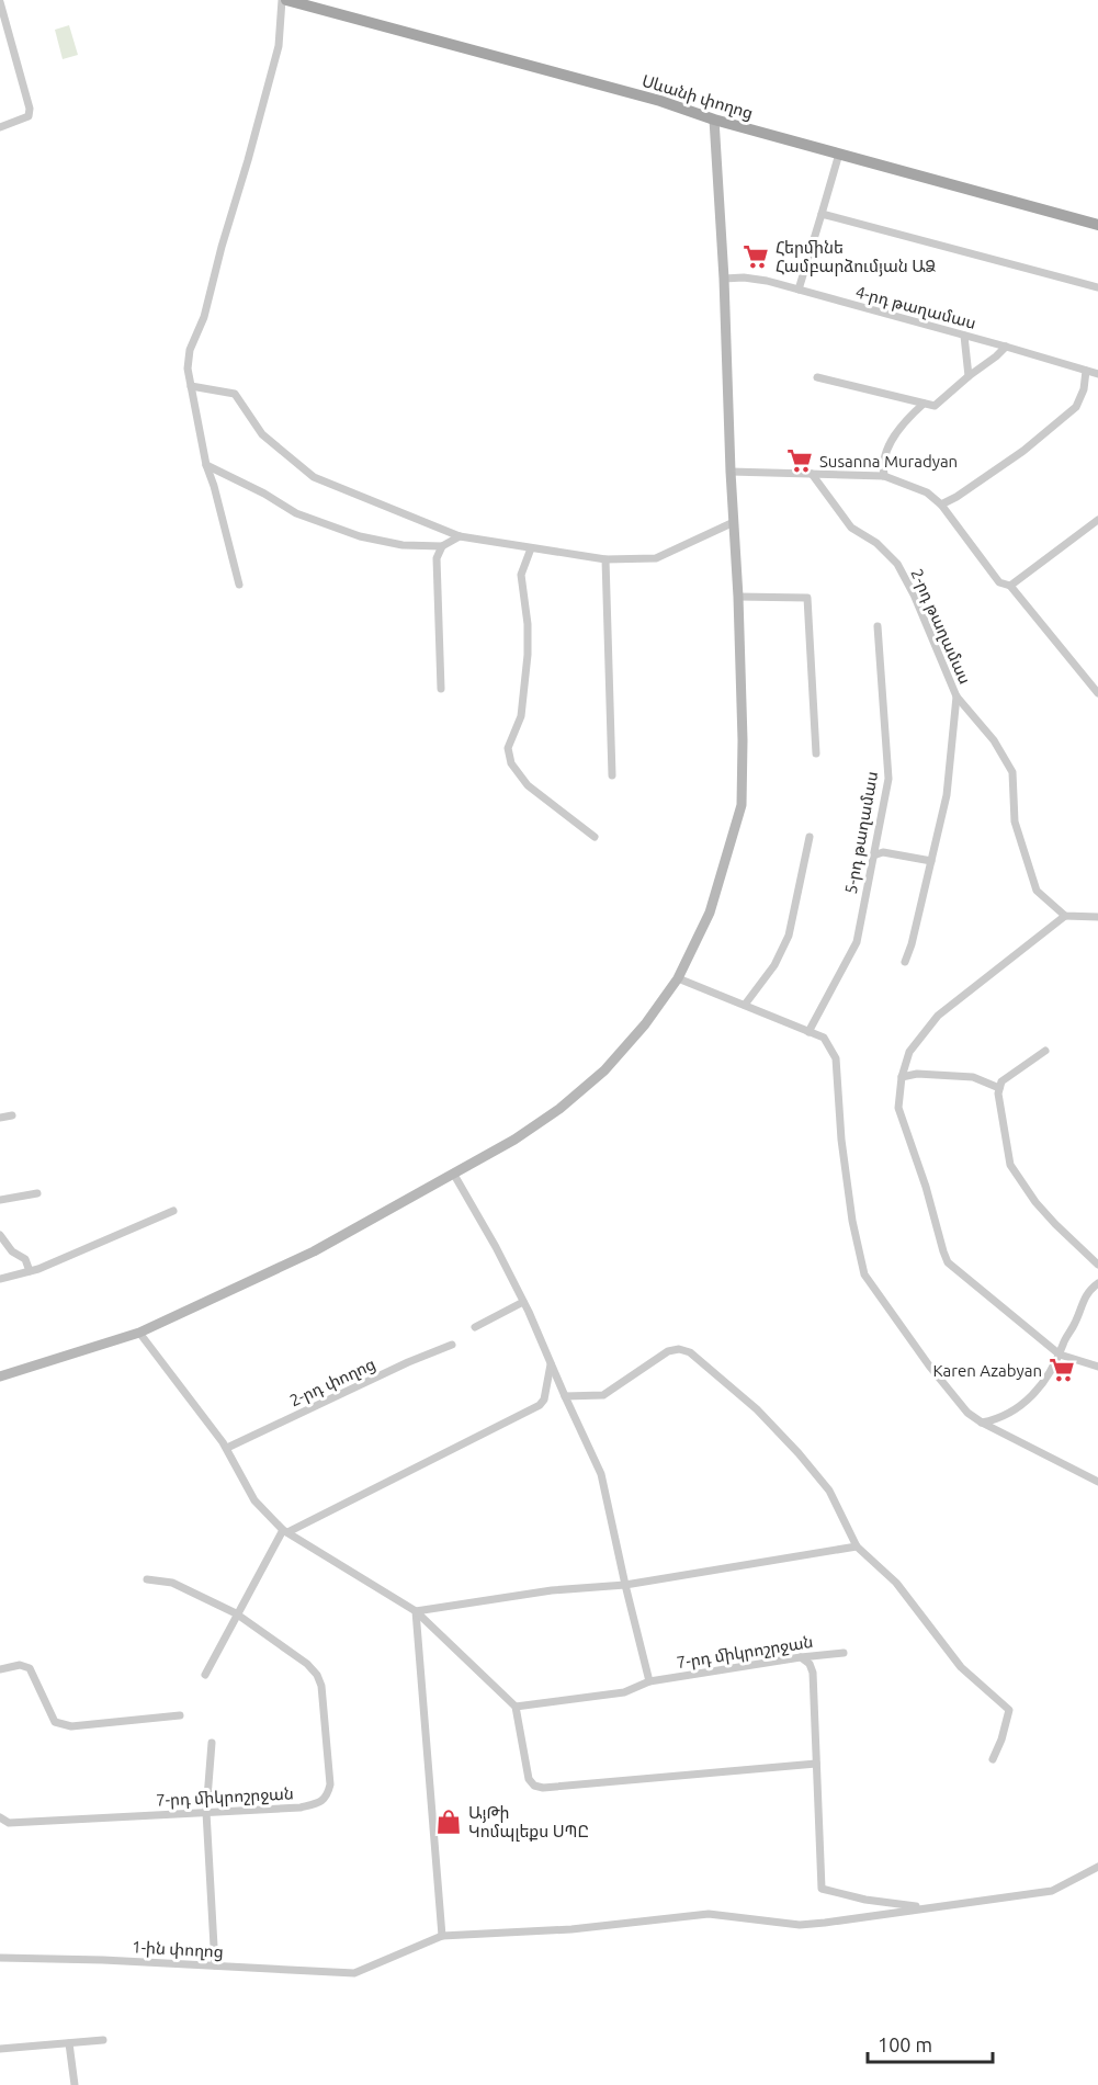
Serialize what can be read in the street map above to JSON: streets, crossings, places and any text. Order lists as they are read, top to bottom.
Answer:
{
  "streets": {
    "main road": ["Սևանի փողոց"],
    "street": [
      "4-րդ թաղամաս",
      "2-րդ թաղամաս",
      "5-րդ թաղամաս",
      "2-րդ փողոց",
      "7-րդ միկրոշրջան",
      "1-ին փողոց"
    ]
  },
  "places": {
    "supermarket": ["Հերմինե Համբարձումյան ԱՁ", "Susanna Muradyan", "Karen Azabyan"],
    "shop": ["ԱյԹի Կոմպլեքս ՍՊԸ"]
  },
  "scale_bar": "100 m"
}
